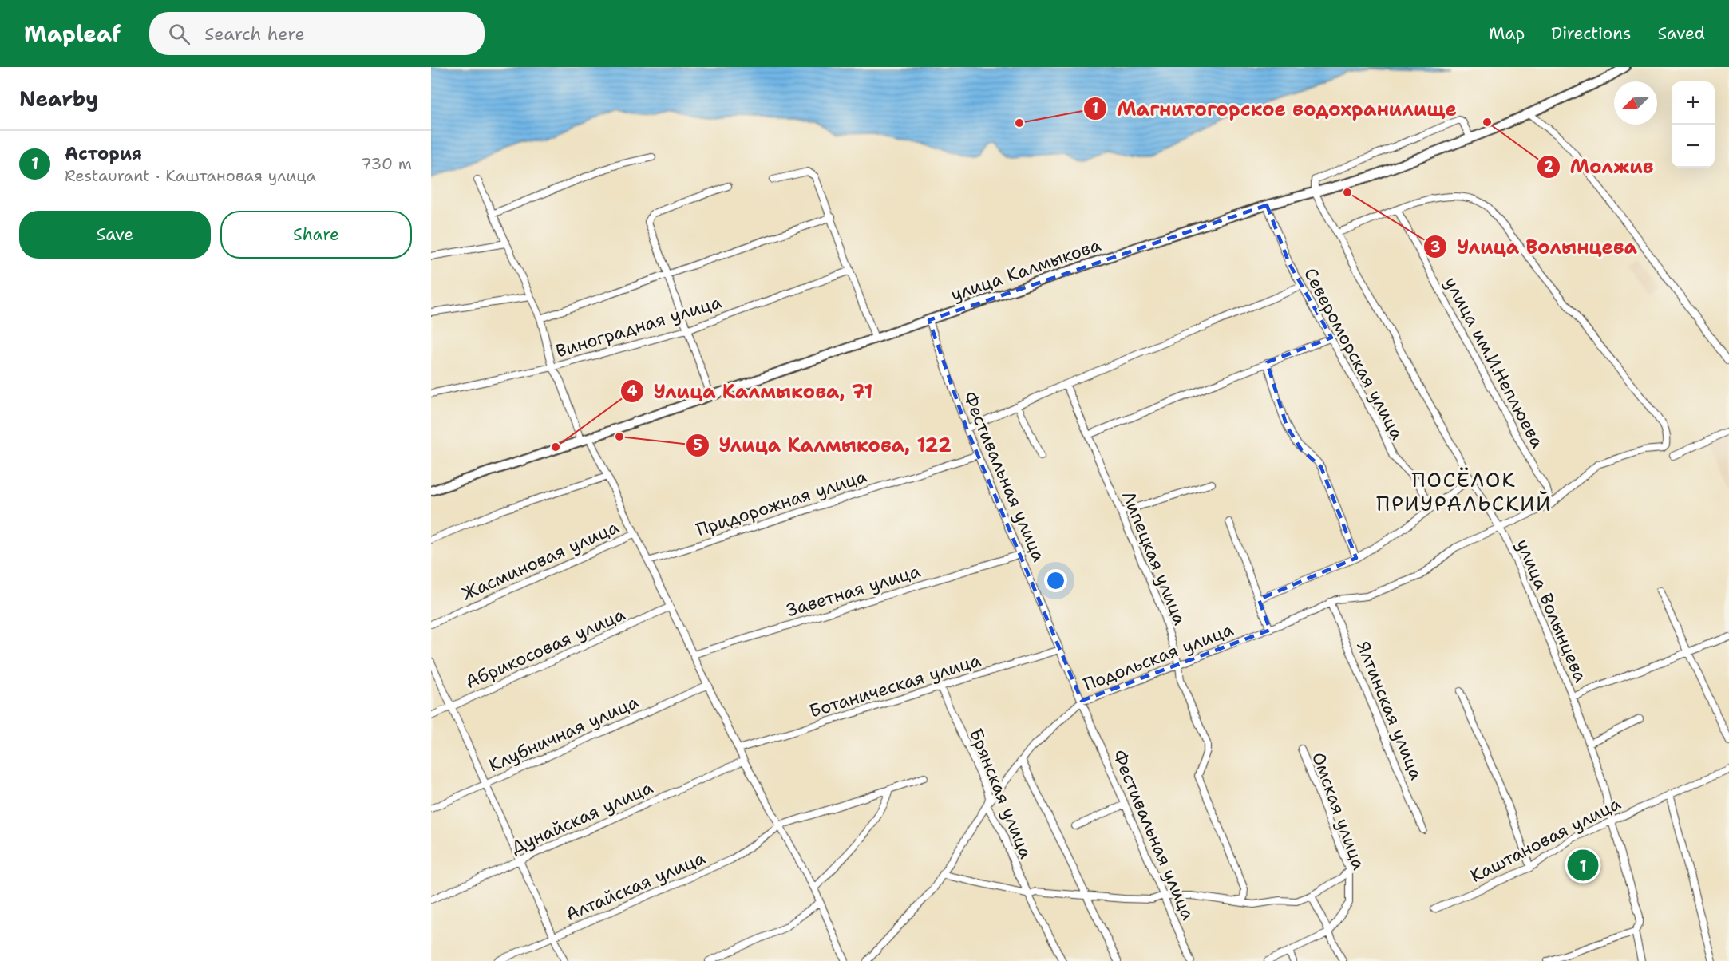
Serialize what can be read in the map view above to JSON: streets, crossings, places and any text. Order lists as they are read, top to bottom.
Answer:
{
  "streets": {
    "main road": ["улица Калмыкова"],
    "street": [
      "Виноградная улица",
      "Североморская улица",
      "улица им.И.Неплюева",
      "Фестивальная улица",
      "Придорожная улица",
      "Липецкая улица",
      "Жасминовая улица",
      "Заветная улица",
      "улица Волынцева",
      "Абрикосовая улица",
      "Подольская улица",
      "Ботаническая улица",
      "Ялтинская улица",
      "Клубничная улица",
      "Брянская улица",
      "Омская улица",
      "Дунайская улица",
      "Каштановая улица",
      "Алтайская улица"
    ]
  },
  "crossings": [
    ["улица Калмыкова", "Североморская улица"],
    ["улица Калмыкова", "Фестивальная улица"],
    ["улица Калмыкова", "улица Волынцева"],
    ["Фестивальная улица", "Придорожная улица"],
    ["Фестивальная улица", "Заветная улица"],
    ["Фестивальная улица", "Подольская улица"],
    ["Фестивальная улица", "Ботаническая улица"],
    ["Липецкая улица", "Подольская улица"],
    ["улица Волынцева", "Подольская улица"],
    ["улица Волынцева", "Каштановая улица"],
    ["Подольская улица", "Ялтинская улица"],
    ["Подольская улица", "Брянская улица"],
    ["Ботаническая улица", "Брянская улица"]
  ],
  "districts": ["ПОСЁЛОК ПРИУРАЛЬСКИЙ"],
  "places": [
    "Молжив",
    "Магнитогорское водохранилище",
    "Улица Волынцева",
    "Улица Калмыкова, 122",
    "Улица Калмыкова, 71"
  ],
  "north": "bottom left",
  "page": {
    "header": "Mapleaf",
    "search": "Search here",
    "nav": ["Map", "Directions", "Saved"],
    "heading": "Nearby",
    "map_buttons": ["+", "−"],
    "list": [
      {
        "mark": "1",
        "name": "Астория",
        "note": "Restaurant · Каштановая улица",
        "value": "730 m"
      }
    ],
    "buttons": ["Save", "Share"],
    "pins": "1"
  }
}
